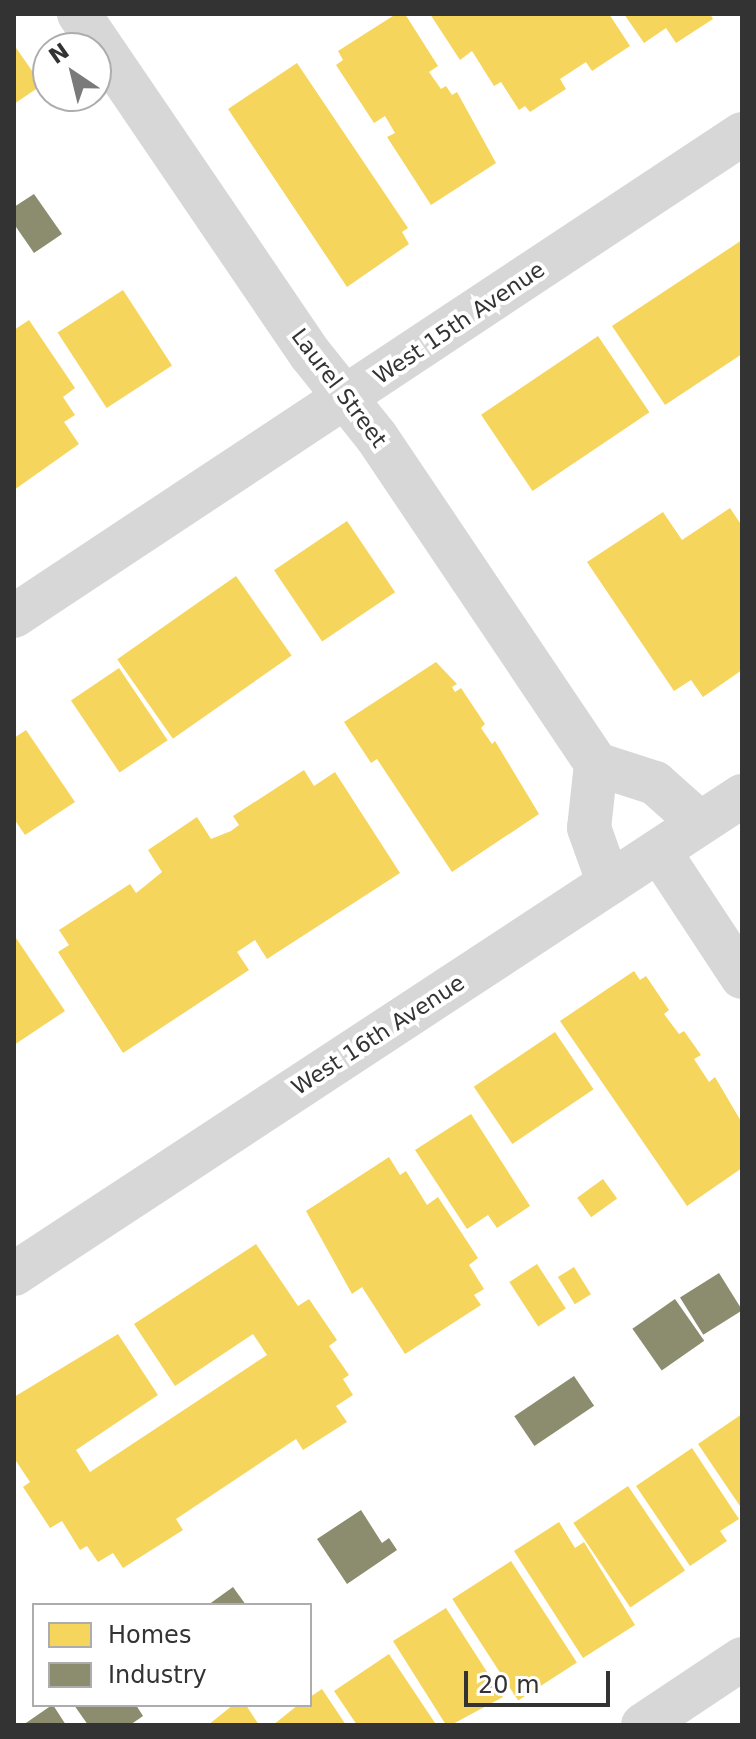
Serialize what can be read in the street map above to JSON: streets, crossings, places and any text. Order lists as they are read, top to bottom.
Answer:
{
  "streets": {
    "street": ["West 15th Avenue", "Laurel Street", "West 16th Avenue"]
  },
  "crossings": [
    ["West 15th Avenue", "Laurel Street"]
  ],
  "legend": ["Homes", "Industry"],
  "scale_bar": "20 m",
  "north": "top left"
}
